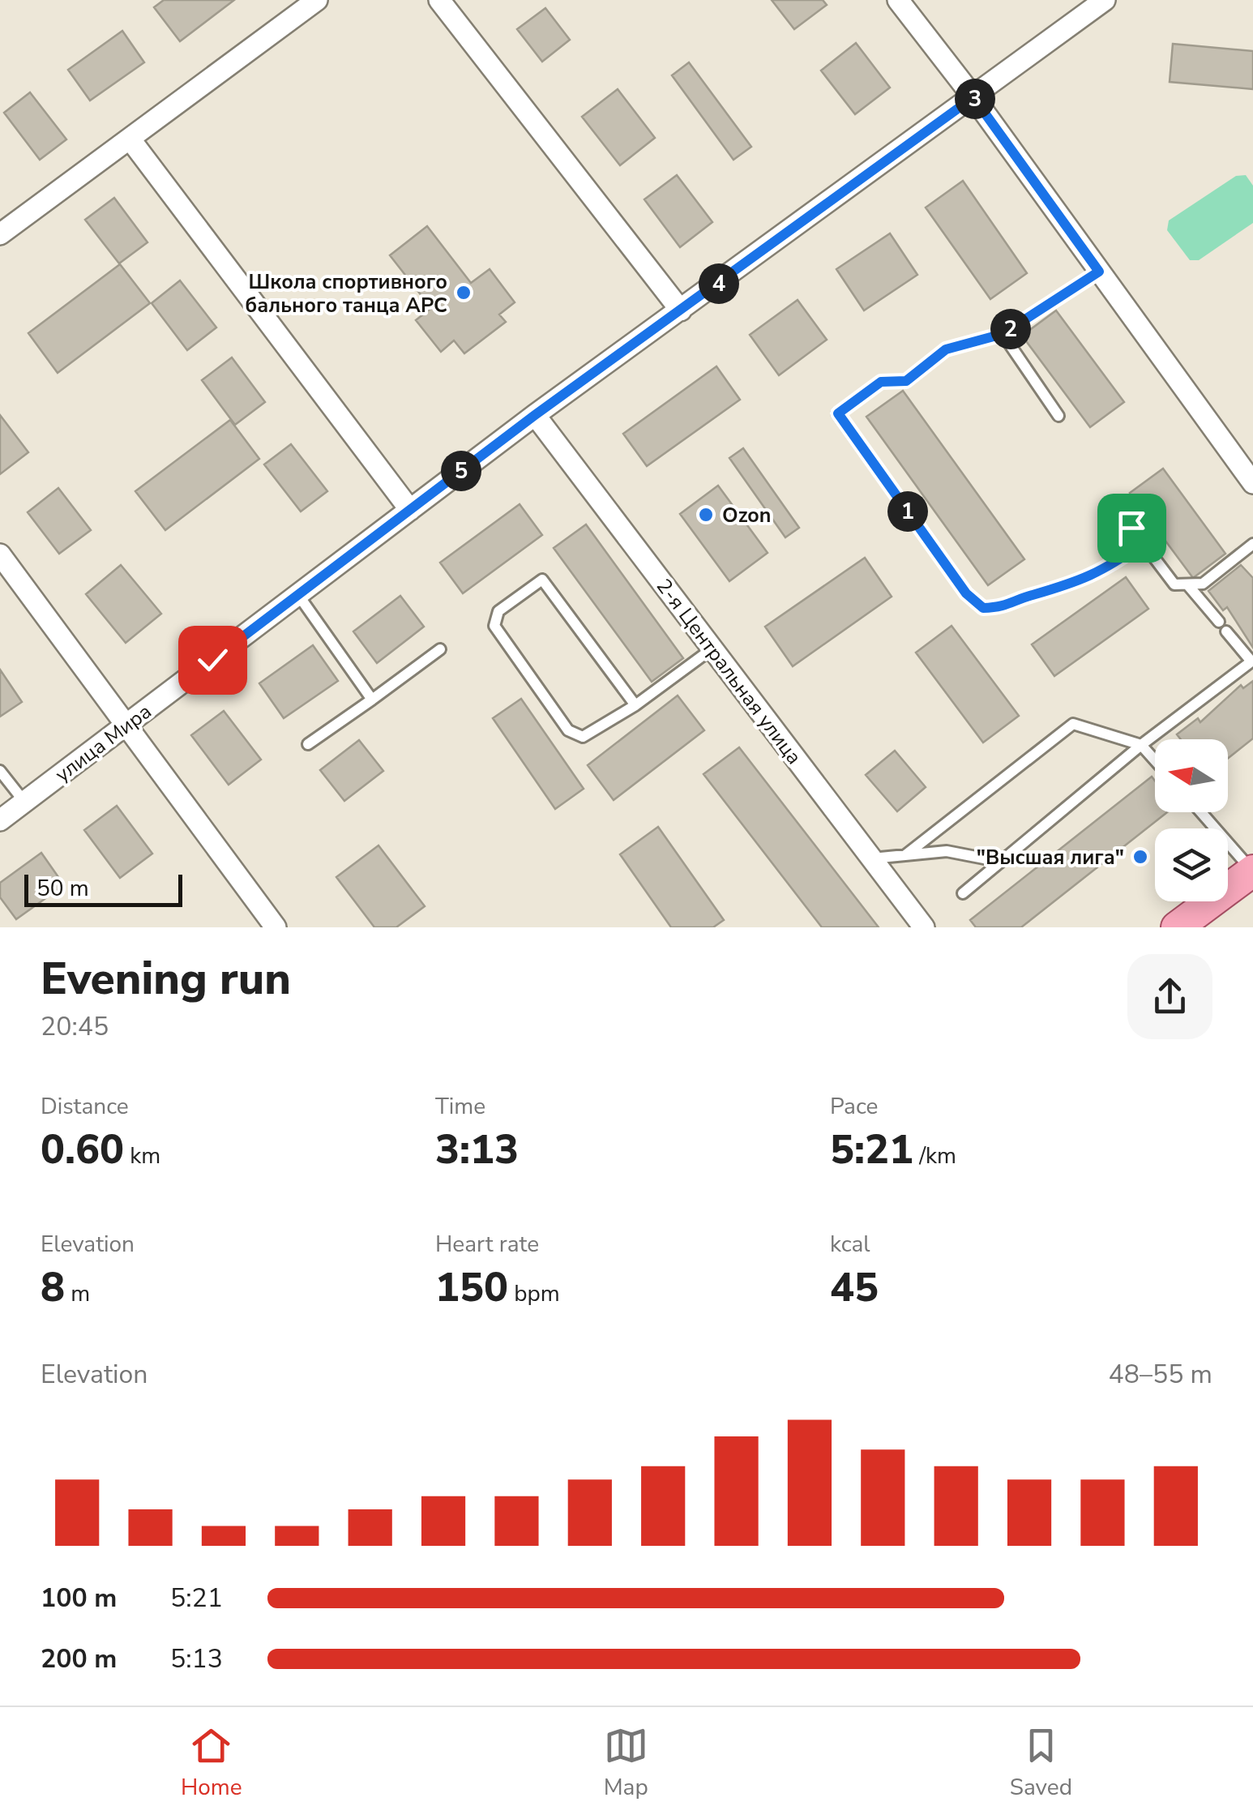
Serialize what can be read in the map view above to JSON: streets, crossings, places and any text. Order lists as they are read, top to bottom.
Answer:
{
  "streets": {
    "street": ["2-я Центральная улица", "улица Мира"]
  },
  "crossings": [
    ["2-я Центральная улица", "улица Мира"]
  ],
  "places": ["Школа спортивного бального танца АРС", "Ozon", "\"Высшая лига\""],
  "scale_bar": "50 m",
  "north": "left",
  "page": {
    "pins": [
      "3",
      "4",
      "2",
      "5",
      "1"
    ],
    "scale": "50 m",
    "heading": ["Evening run", "20:45"],
    "stats": [
      ["Distance", "0.60 km"],
      ["Time", "3:13"],
      ["Pace", "5:21 /km"],
      ["Elevation", "8 m"],
      ["Heart rate", "150 bpm"],
      ["kcal", "45"]
    ],
    "chart": ["Elevation", "48–55 m"],
    "list": [
      {
        "name": "100 m",
        "note": "5:21"
      },
      {
        "name": "200 m",
        "note": "5:13"
      }
    ],
    "tabs": ["Home", "Map", "Saved"]
  }
}
